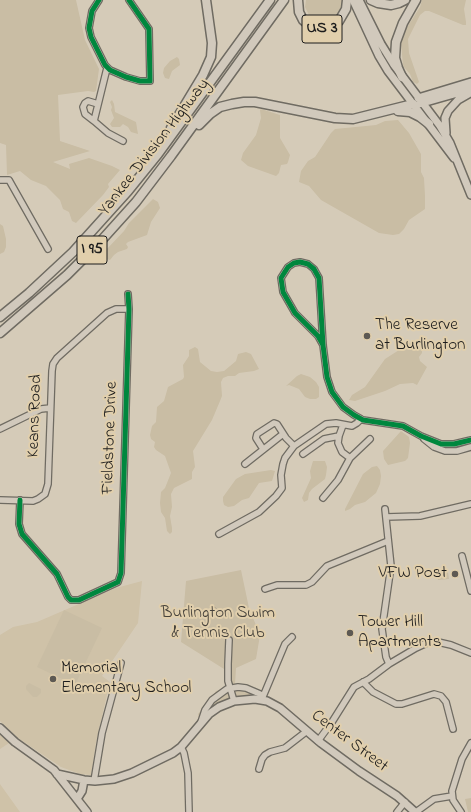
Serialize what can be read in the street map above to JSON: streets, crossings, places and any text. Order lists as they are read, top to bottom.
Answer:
{
  "streets": {
    "highway": ["US 3", "Yankee Division Highway", "I 95"],
    "main road": ["Center Street"],
    "street": ["Keans Road", "Fieldstone Drive"]
  },
  "crossings": [
    ["Keans Road", "Fieldstone Drive"]
  ],
  "parks": ["Burlington Swim & Tennis Club"],
  "places": [
    "The Reserve at Burlington",
    "VFW Post",
    "Tower Hill Apartments",
    "Memorial Elementary School"
  ]
}
